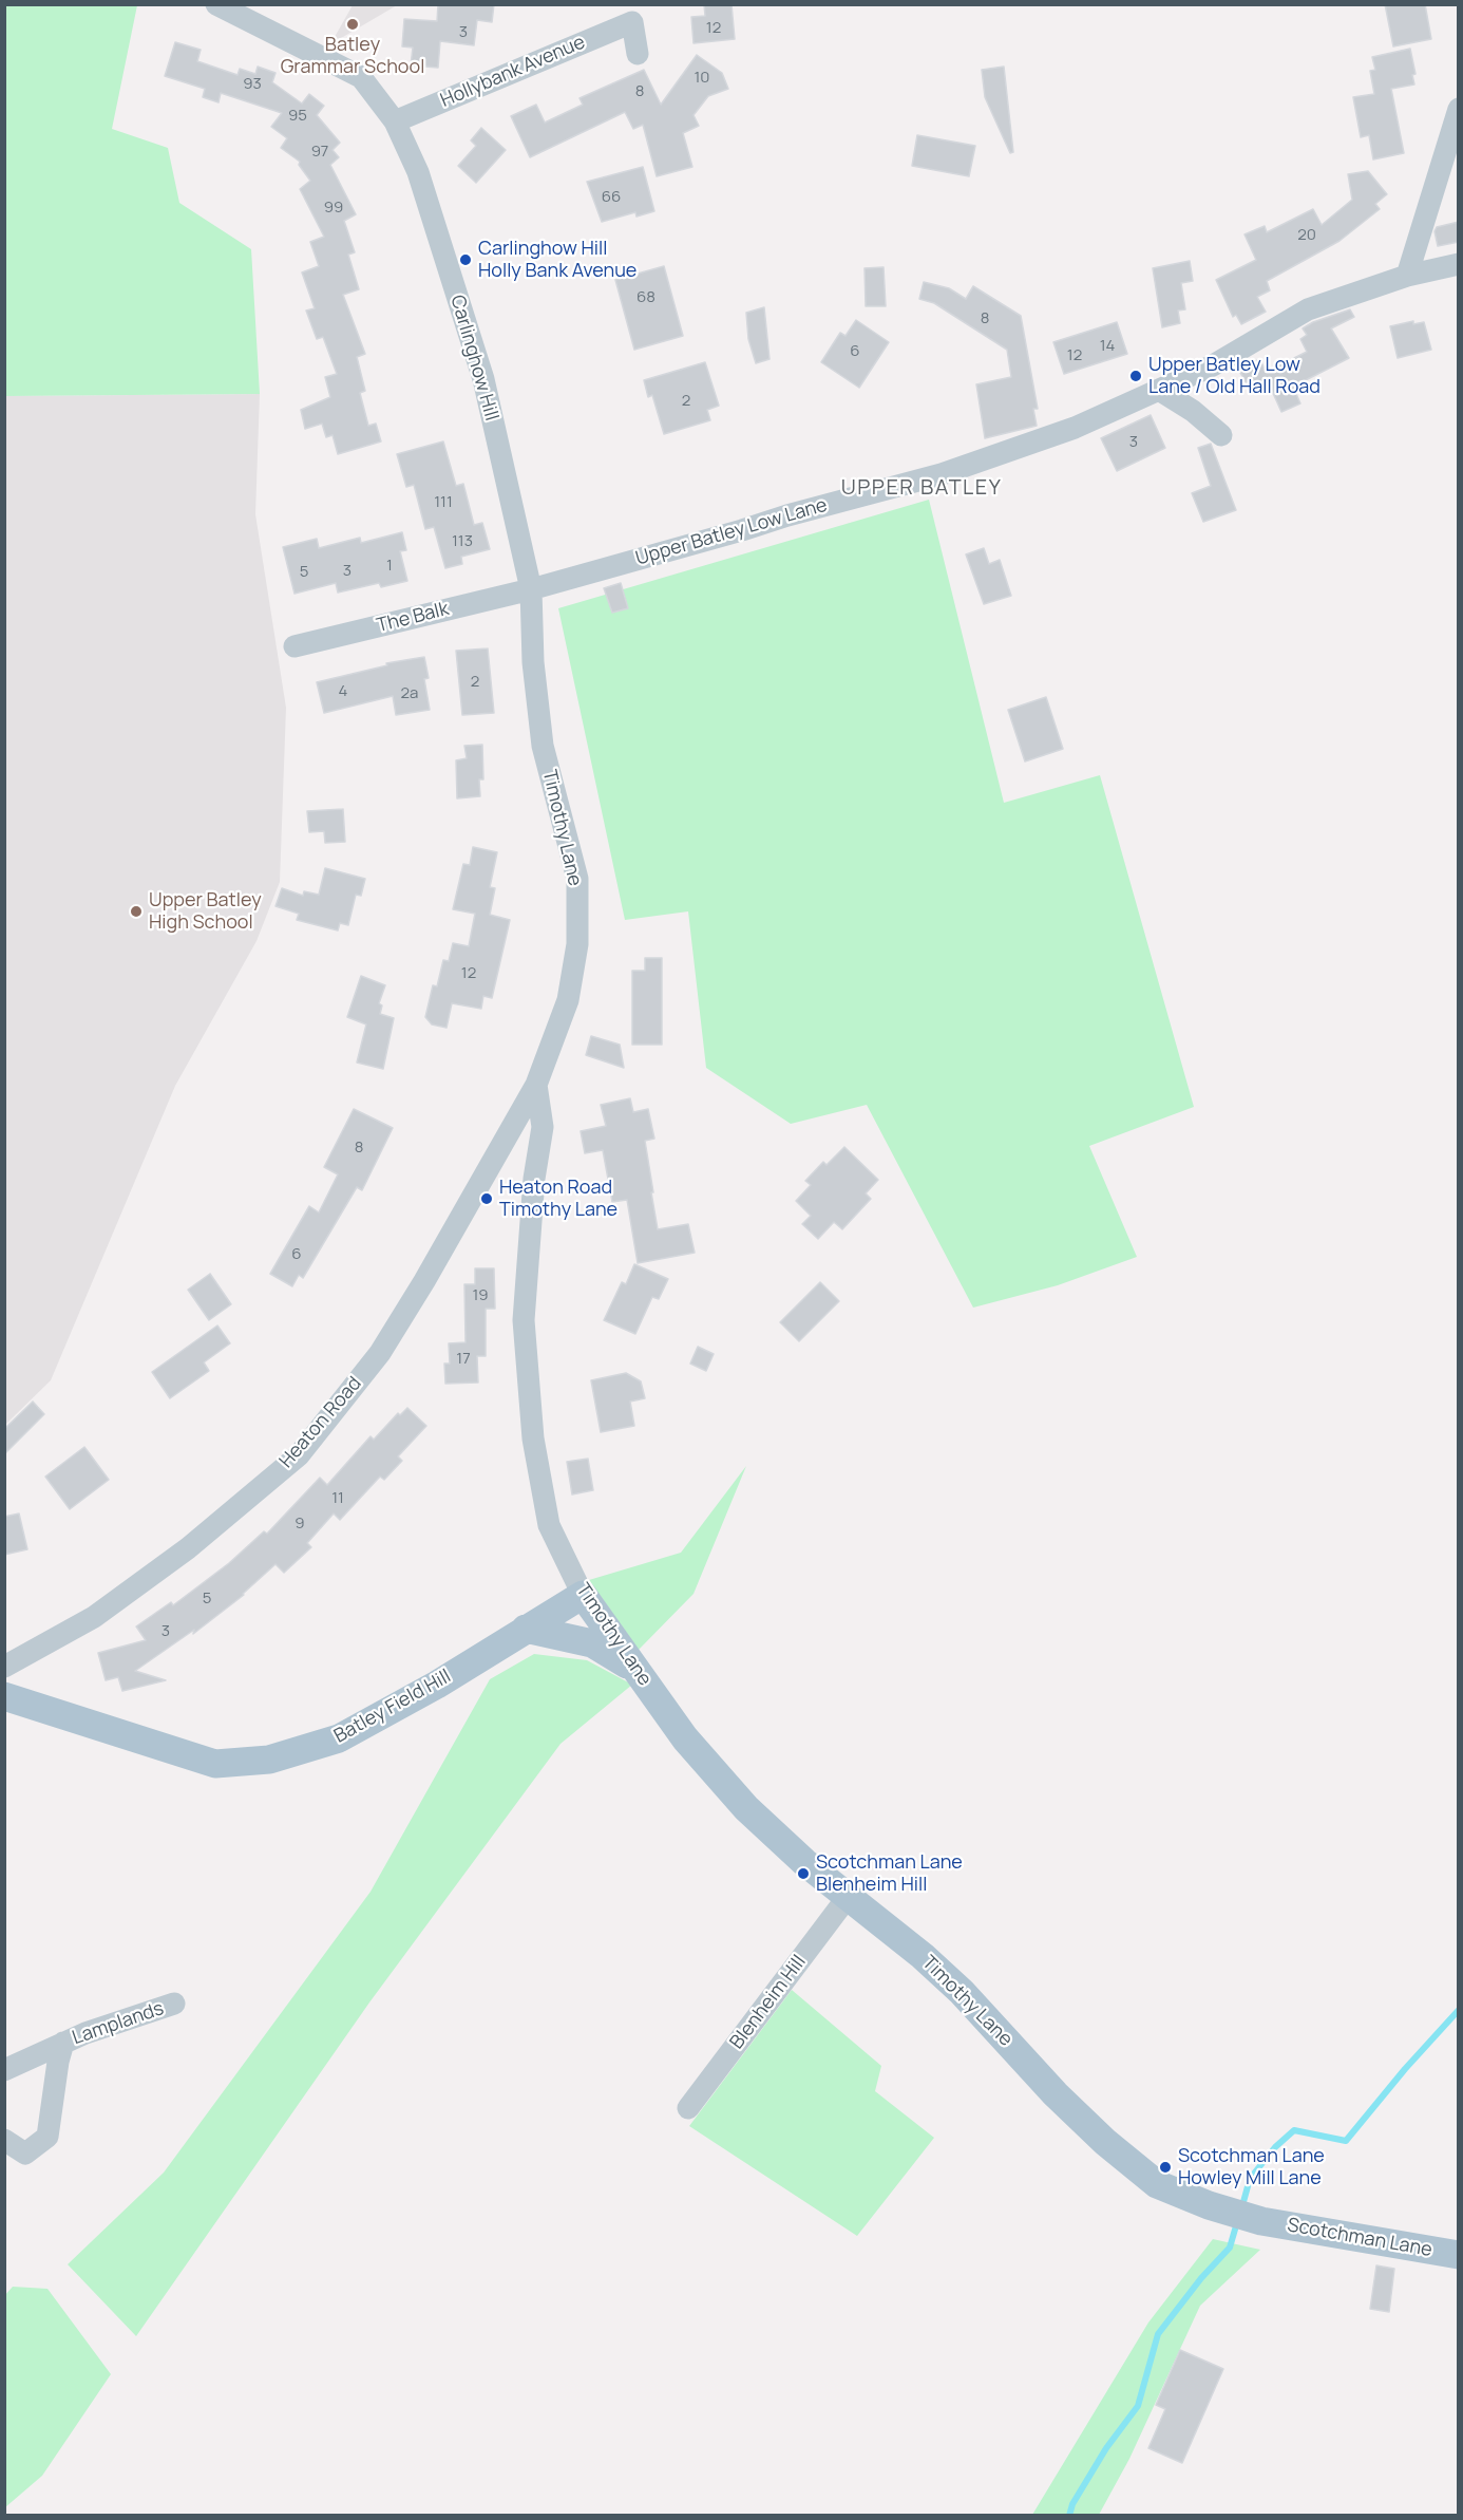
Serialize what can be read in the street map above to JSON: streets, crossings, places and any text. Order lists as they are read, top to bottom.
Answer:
{
  "streets": {
    "main road": ["Timothy Lane", "Batley Field Hill", "Scotchman Lane"],
    "street": [
      "Hollybank Avenue",
      "Carlinghow Hill",
      "Upper Batley Low Lane",
      "The Balk",
      "Heaton Road",
      "Blenheim Hill",
      "Lamplands"
    ]
  },
  "crossings": [
    ["Hollybank Avenue", "Carlinghow Hill"],
    ["Carlinghow Hill", "Upper Batley Low Lane"],
    ["Carlinghow Hill", "The Balk"],
    ["Carlinghow Hill", "Timothy Lane"],
    ["Upper Batley Low Lane", "The Balk"],
    ["Upper Batley Low Lane", "Timothy Lane"],
    ["The Balk", "Timothy Lane"],
    ["Timothy Lane", "Heaton Road"],
    ["Timothy Lane", "Batley Field Hill"],
    ["Timothy Lane", "Blenheim Hill"],
    ["Timothy Lane", "Scotchman Lane"]
  ],
  "districts": ["UPPER BATLEY"],
  "places": [
    "Batley Grammar School",
    "Carlinghow Hill Holly Bank Avenue",
    "Upper Batley Low Lane / Old Hall Road",
    "Upper Batley High School",
    "Heaton Road Timothy Lane",
    "Scotchman Lane Blenheim Hill",
    "Scotchman Lane Howley Mill Lane"
  ],
  "house_numbers": [
    "12",
    "3",
    "10",
    "93",
    "8",
    "95",
    "97",
    "66",
    "99",
    "20",
    "68",
    "8",
    "14",
    "6",
    "12",
    "2",
    "3",
    "111",
    "113",
    "1",
    "3",
    "5",
    "2",
    "4",
    "2a",
    "12",
    "8",
    "6",
    "19",
    "17",
    "11",
    "9",
    "5",
    "3"
  ]
}
